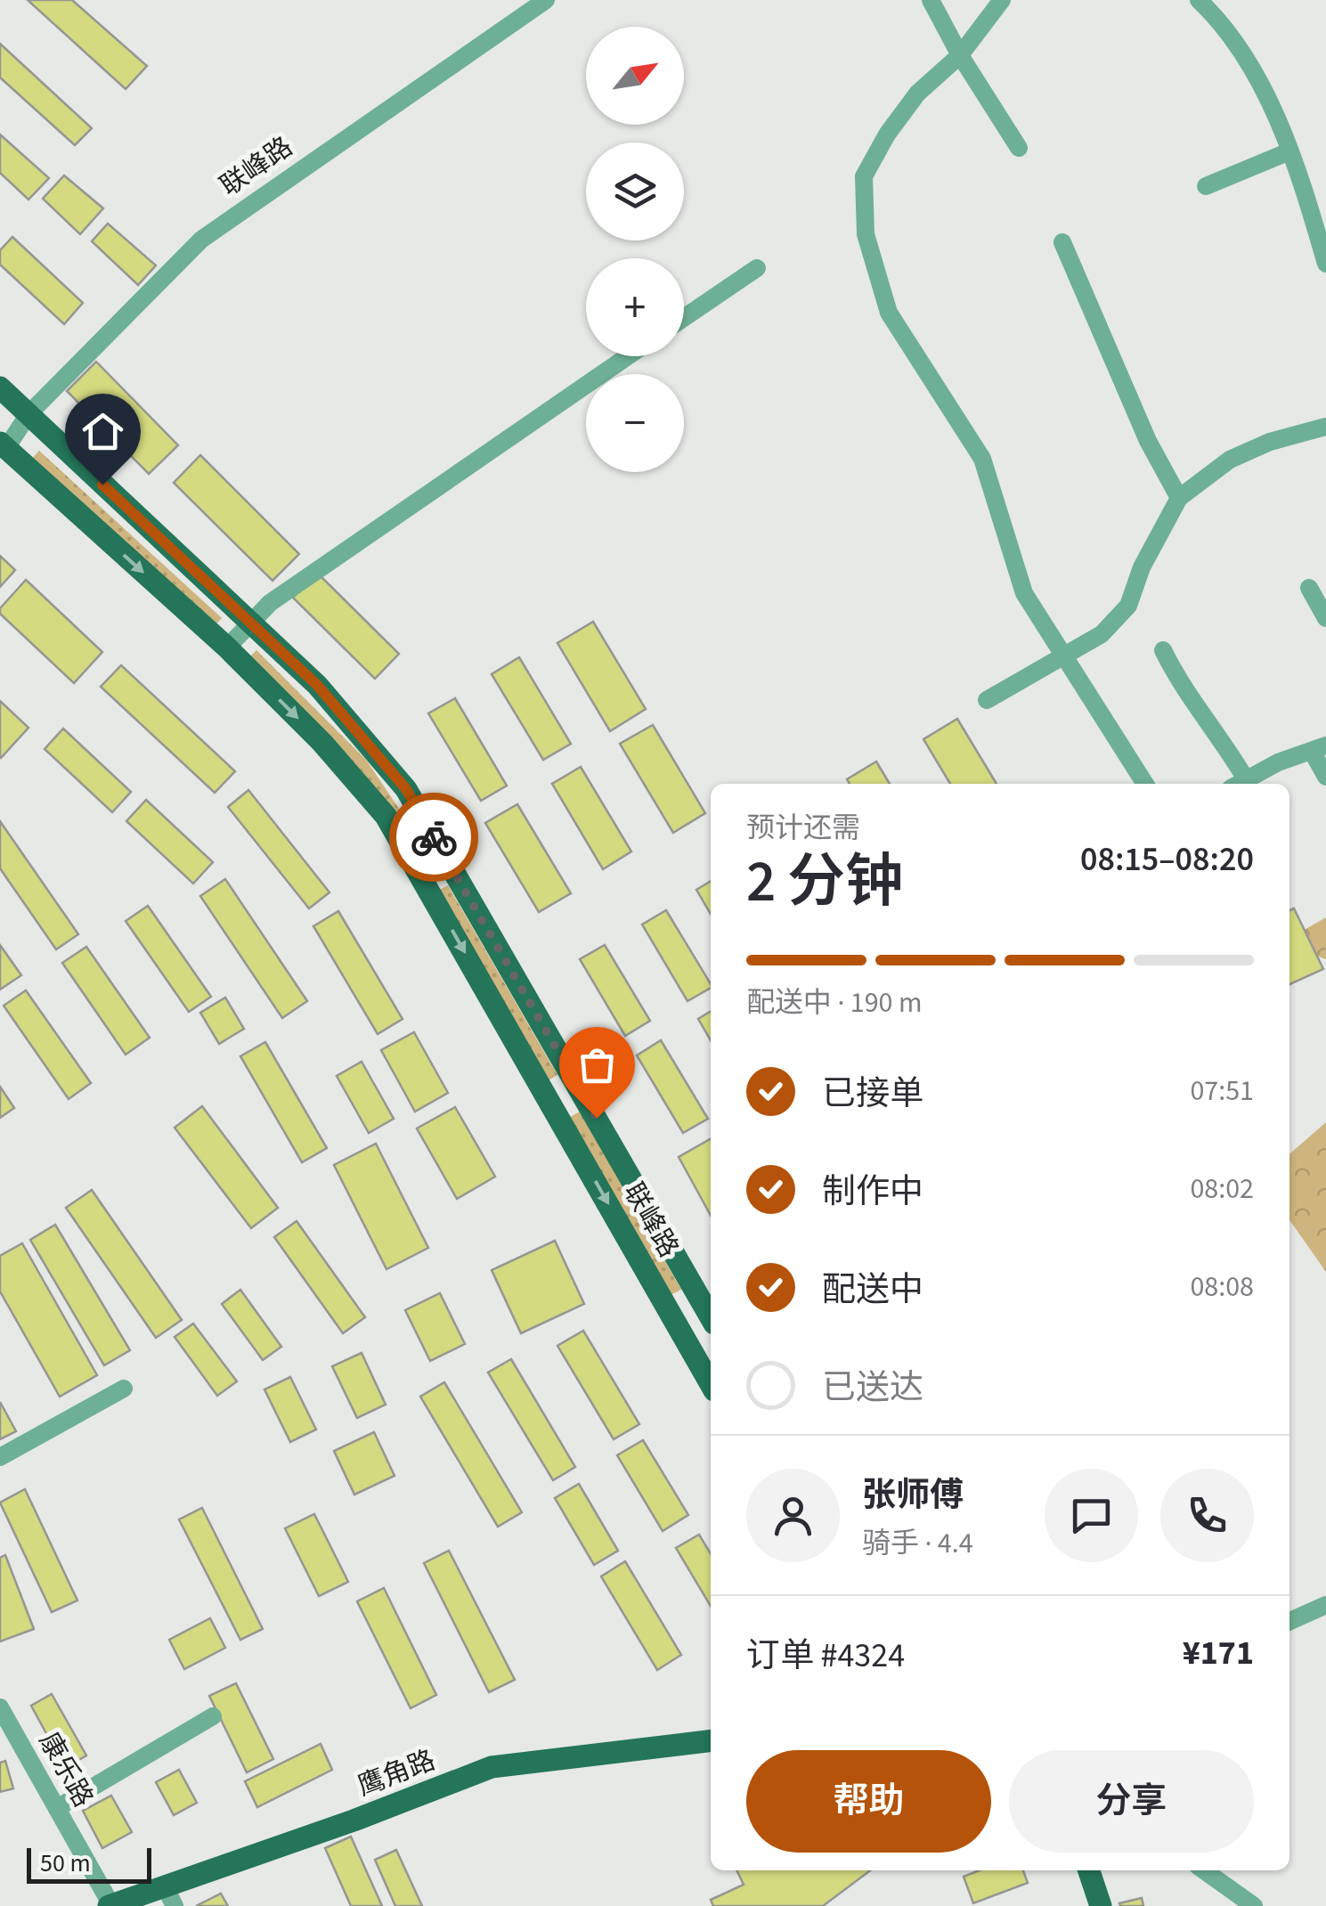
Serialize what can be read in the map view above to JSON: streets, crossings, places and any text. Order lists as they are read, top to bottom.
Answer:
{
  "streets": {
    "main road": ["联峰路", "鹰角路"],
    "street": ["康乐路"]
  },
  "crossings": [
    ["康乐路", "鹰角路"]
  ],
  "one_way": ["联峰路"],
  "scale_bar": "50 m",
  "north": "top right",
  "page": {
    "map_buttons": ["+", "−"],
    "heading": ["2 分钟", "预计还需", "08:15–08:20"],
    "panel": [
      "张师傅",
      "骑手 · 4.4",
      "订单 #4324",
      "¥171"
    ],
    "bar": "配送中 · 190 m",
    "list": [
      ["已接单", "07:51"],
      ["制作中", "08:02"],
      ["配送中", "08:08"],
      "已送达"
    ],
    "buttons": ["帮助", "分享"],
    "scale": "50 m"
  }
}
